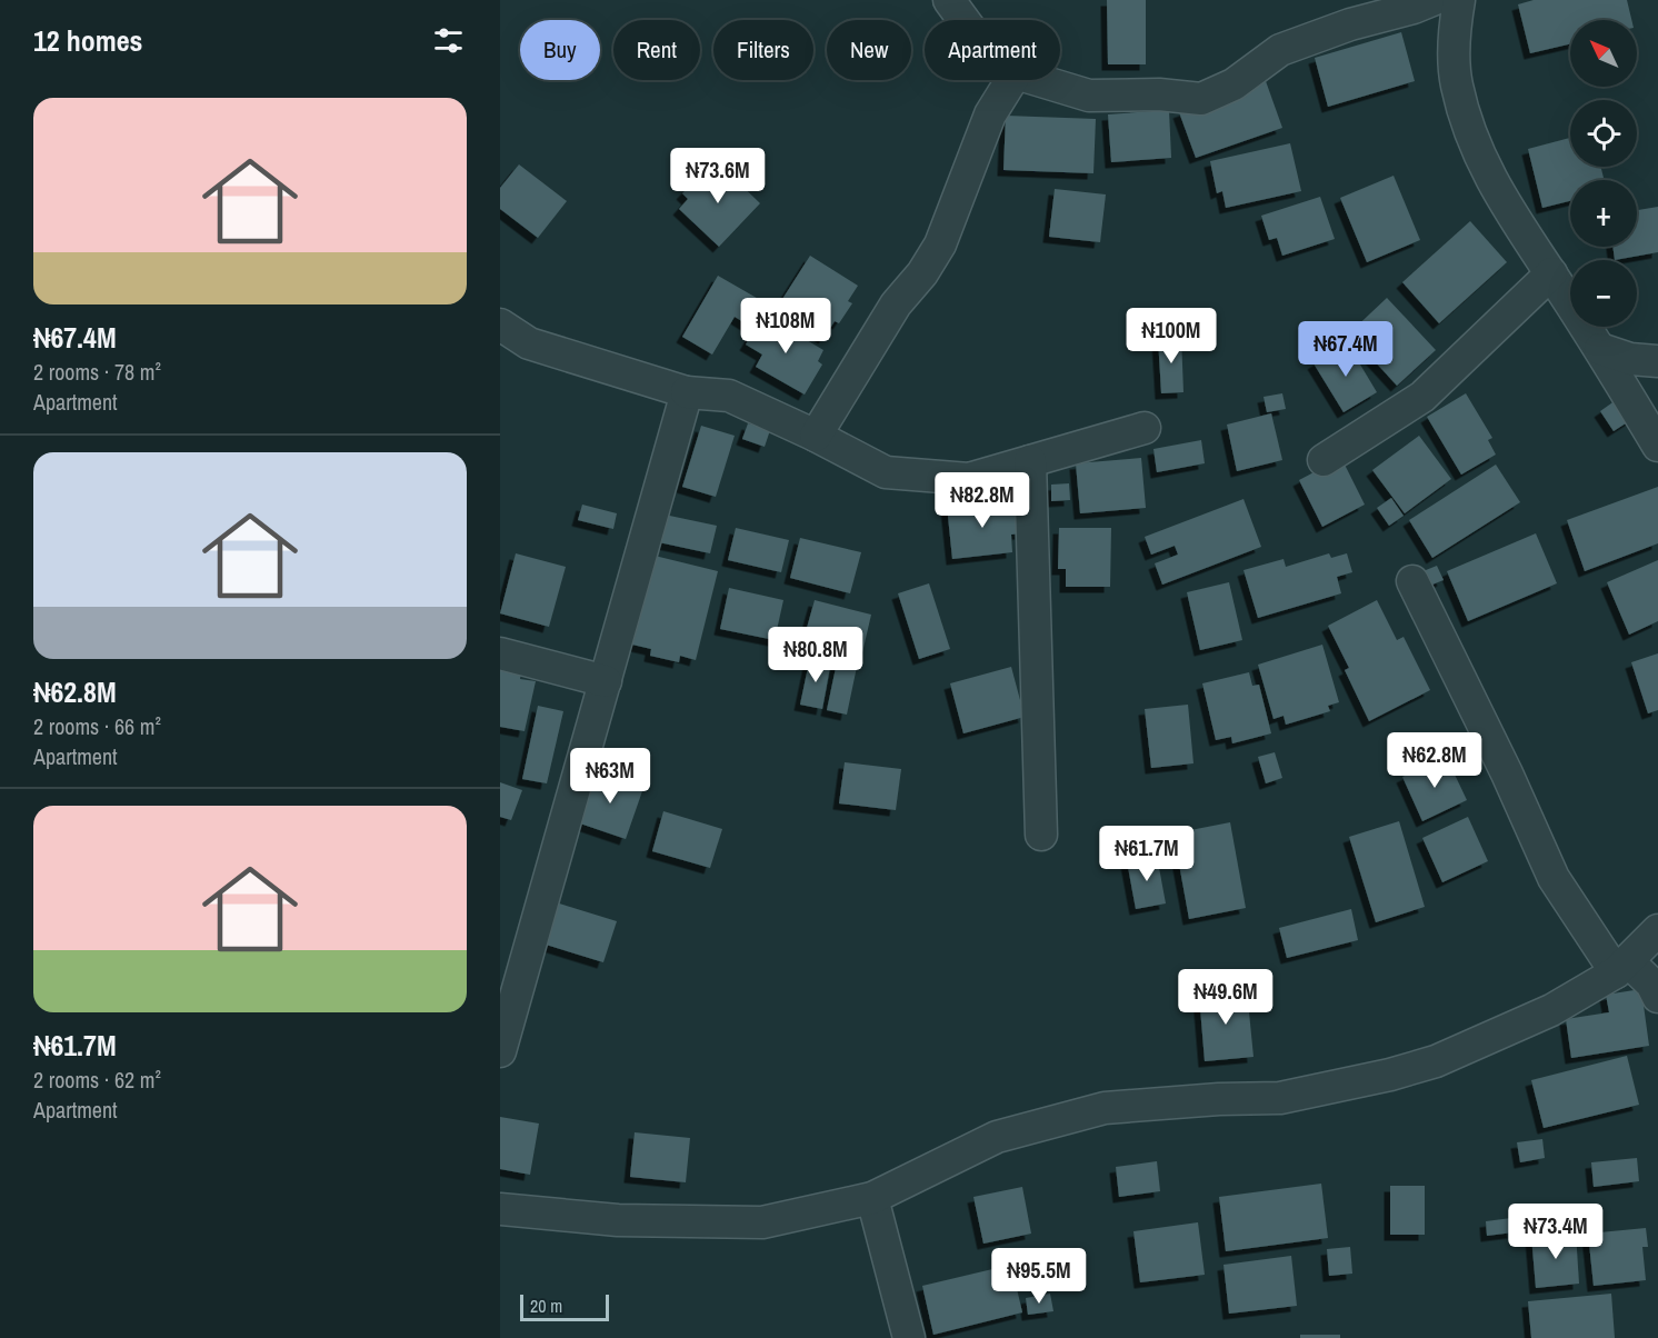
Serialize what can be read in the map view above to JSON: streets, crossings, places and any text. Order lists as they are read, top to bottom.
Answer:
{
  "scale_bar": "20 m",
  "north": "top left",
  "page": {
    "heading": "12 homes",
    "map_buttons": ["+", "−"],
    "chip": [
      "Buy",
      "Rent",
      "Filters",
      "New",
      "Apartment"
    ],
    "list": [
      {
        "name": "₦67.4M",
        "note": "2 rooms · 78 m² · Apartment"
      },
      {
        "name": "₦62.8M",
        "note": "2 rooms · 66 m² · Apartment"
      },
      {
        "name": "₦61.7M",
        "note": "2 rooms · 62 m² · Apartment"
      }
    ],
    "price": [
      "₦73.6M",
      "₦108M",
      "₦100M",
      "₦67.4M",
      "₦82.8M",
      "₦80.8M",
      "₦62.8M",
      "₦63M",
      "₦61.7M",
      "₦49.6M",
      "₦73.4M",
      "₦95.5M"
    ],
    "scale": "20 m"
  }
}
